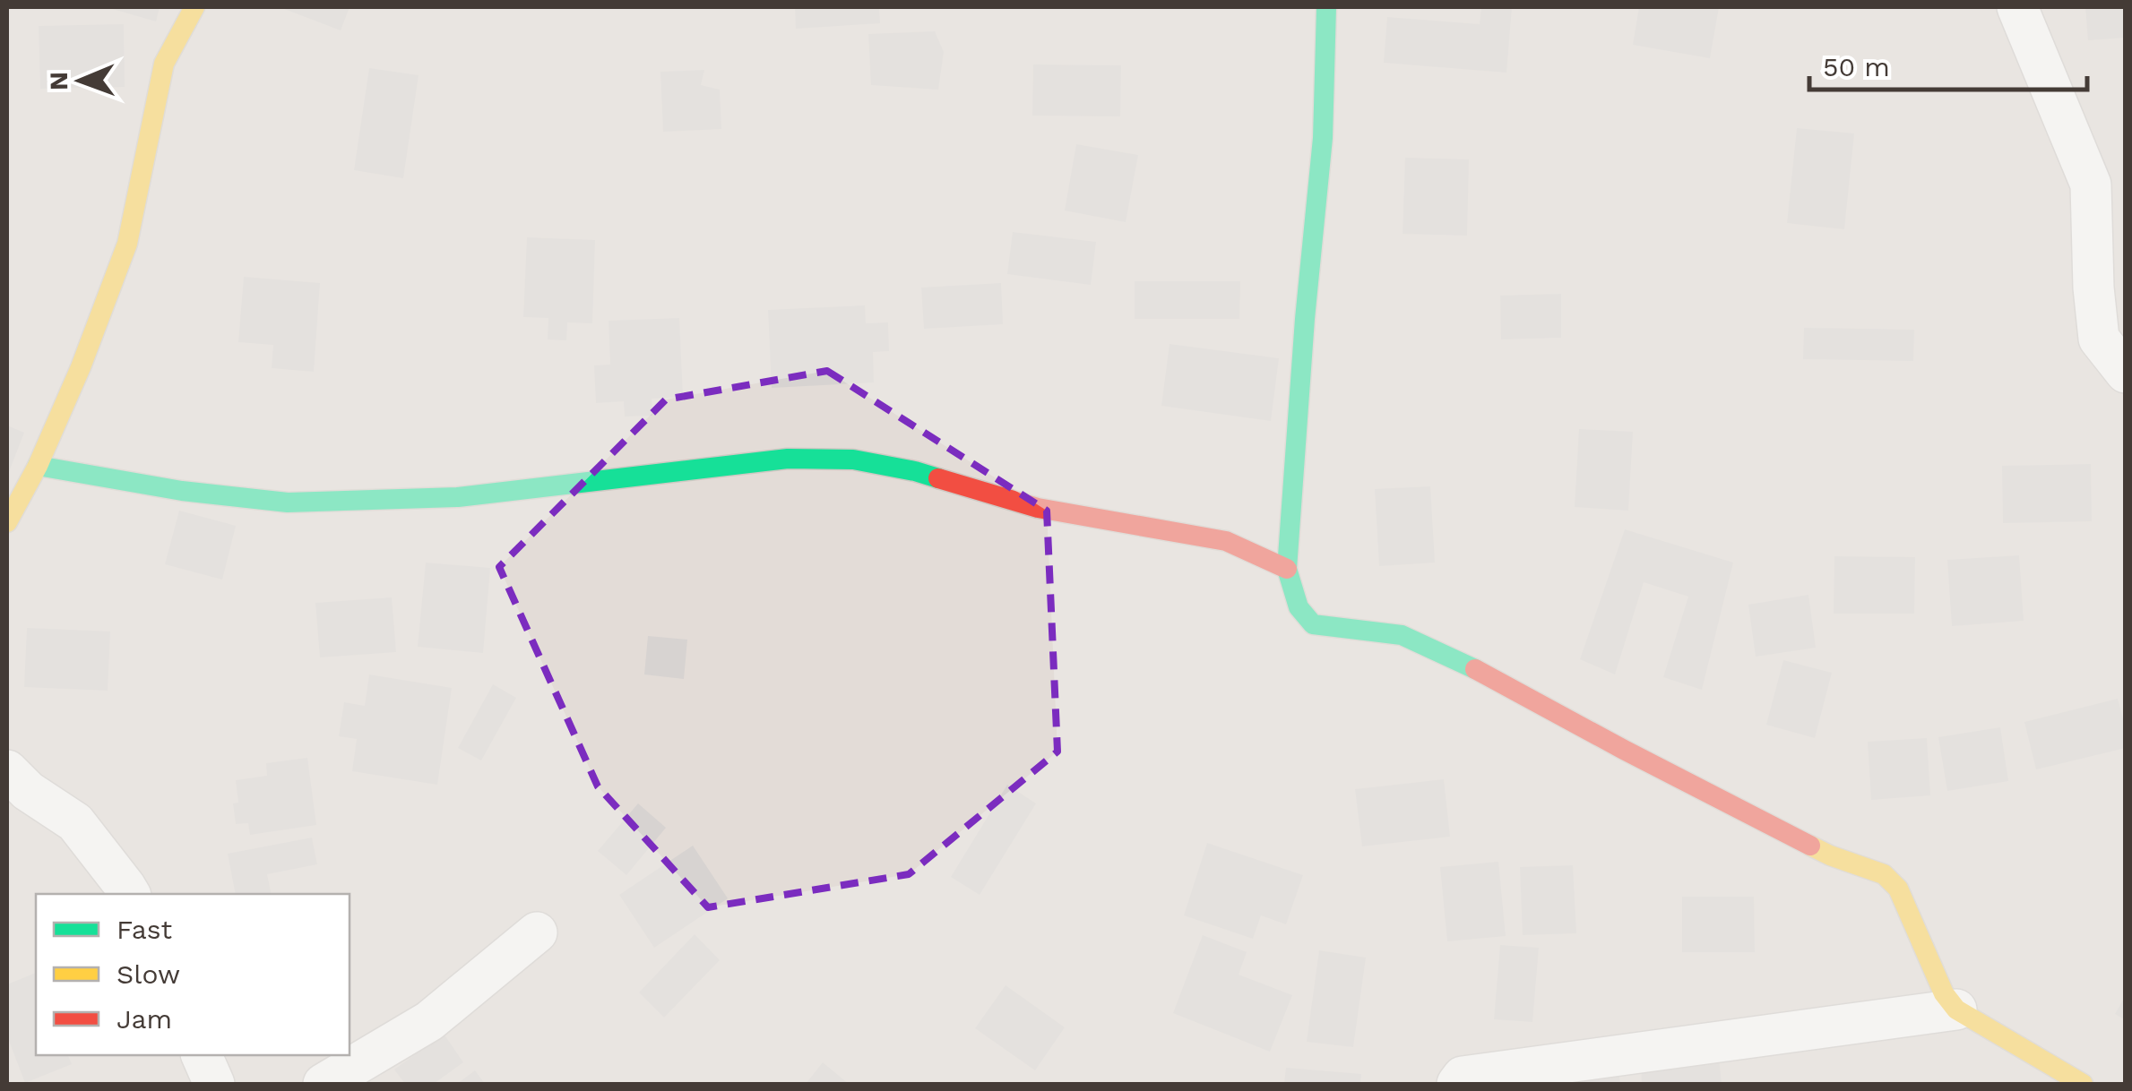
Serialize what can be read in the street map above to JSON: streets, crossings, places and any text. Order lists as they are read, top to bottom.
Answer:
{
  "legend": ["Fast", "Slow", "Jam"],
  "scale_bar": "50 m",
  "north": "left"
}
